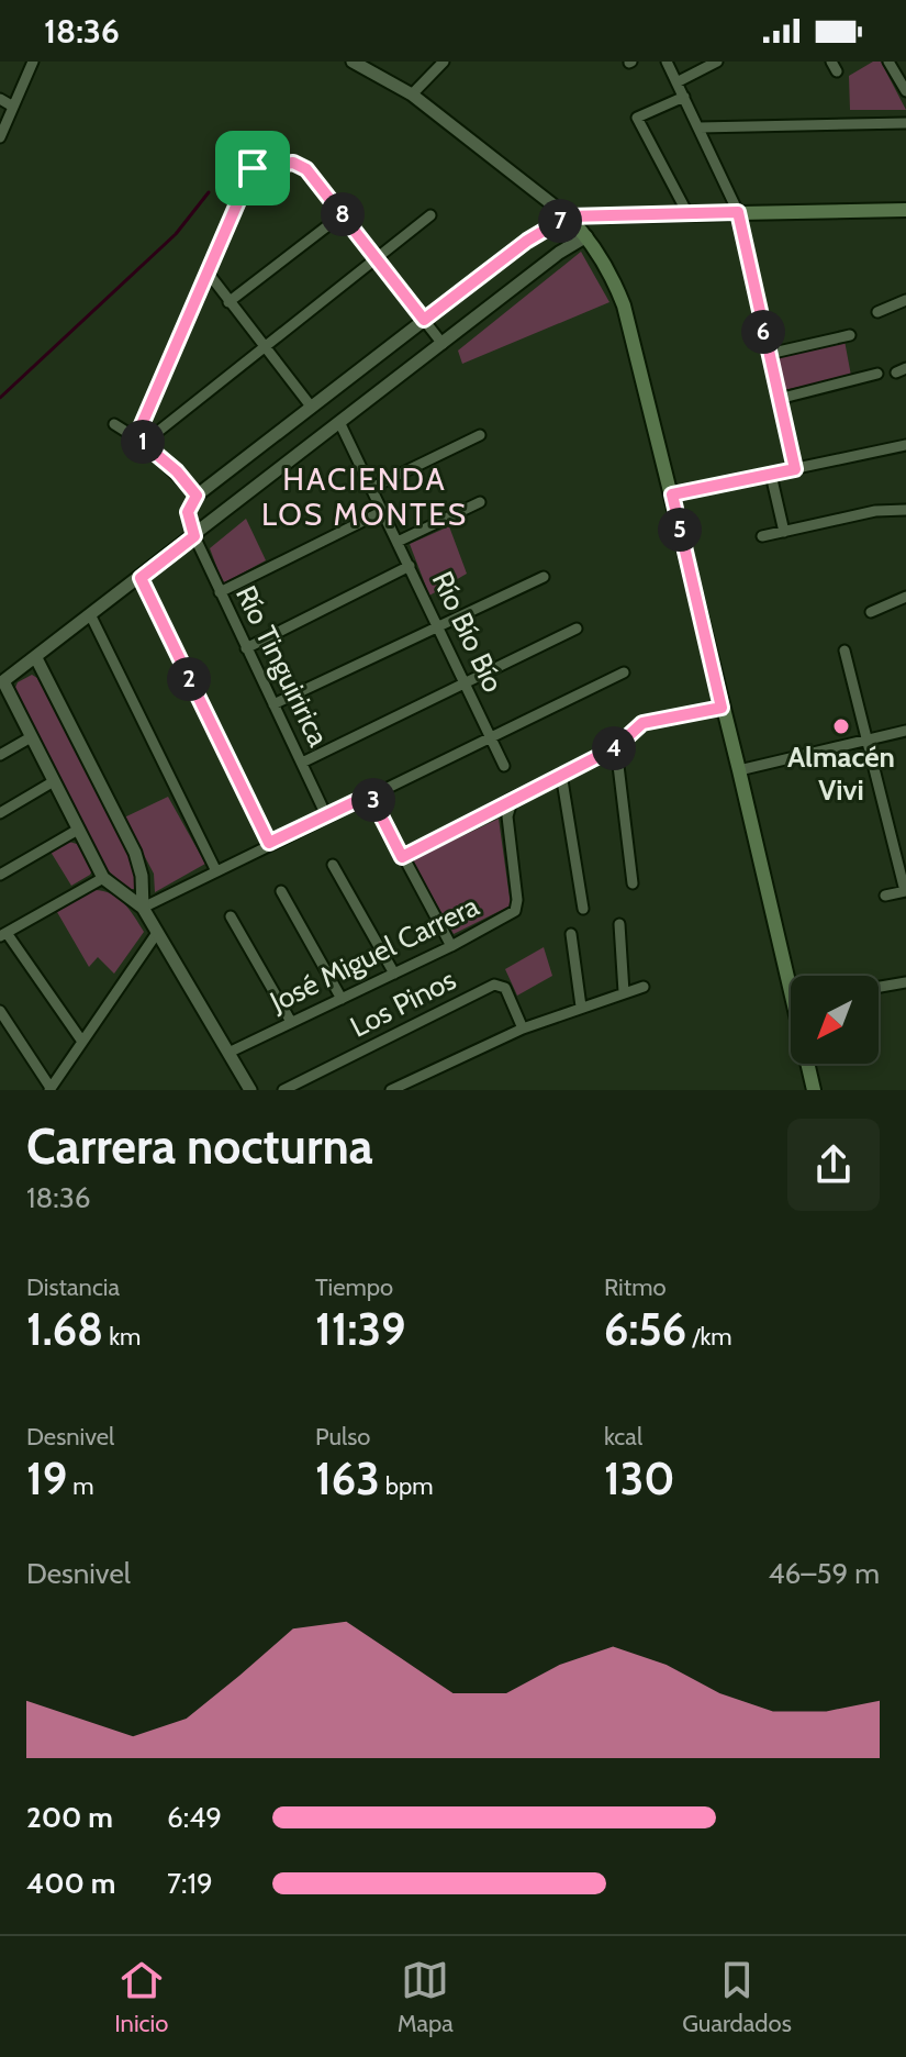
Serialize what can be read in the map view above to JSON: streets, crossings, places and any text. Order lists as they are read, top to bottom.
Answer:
{
  "streets": {
    "street": [
      "Río Bío Bío",
      "Río Tinguiririca",
      "José Miguel Carrera",
      "Los Pinos"
    ]
  },
  "districts": ["HACIENDA LOS MONTES"],
  "places": ["Almacén Vivi"],
  "north": "bottom left",
  "page": {
    "status": "18:36",
    "pins": [
      "8",
      "7",
      "6",
      "1",
      "5",
      "2",
      "4",
      "3"
    ],
    "heading": ["Carrera nocturna", "18:36"],
    "stats": [
      ["Distancia", "1.68 km"],
      ["Tiempo", "11:39"],
      ["Ritmo", "6:56 /km"],
      ["Desnivel", "19 m"],
      ["Pulso", "163 bpm"],
      ["kcal", "130"]
    ],
    "chart": ["Desnivel", "46–59 m"],
    "list": [
      {
        "name": "200 m",
        "note": "6:49"
      },
      {
        "name": "400 m",
        "note": "7:19"
      }
    ],
    "tabs": ["Inicio", "Mapa", "Guardados"]
  }
}
